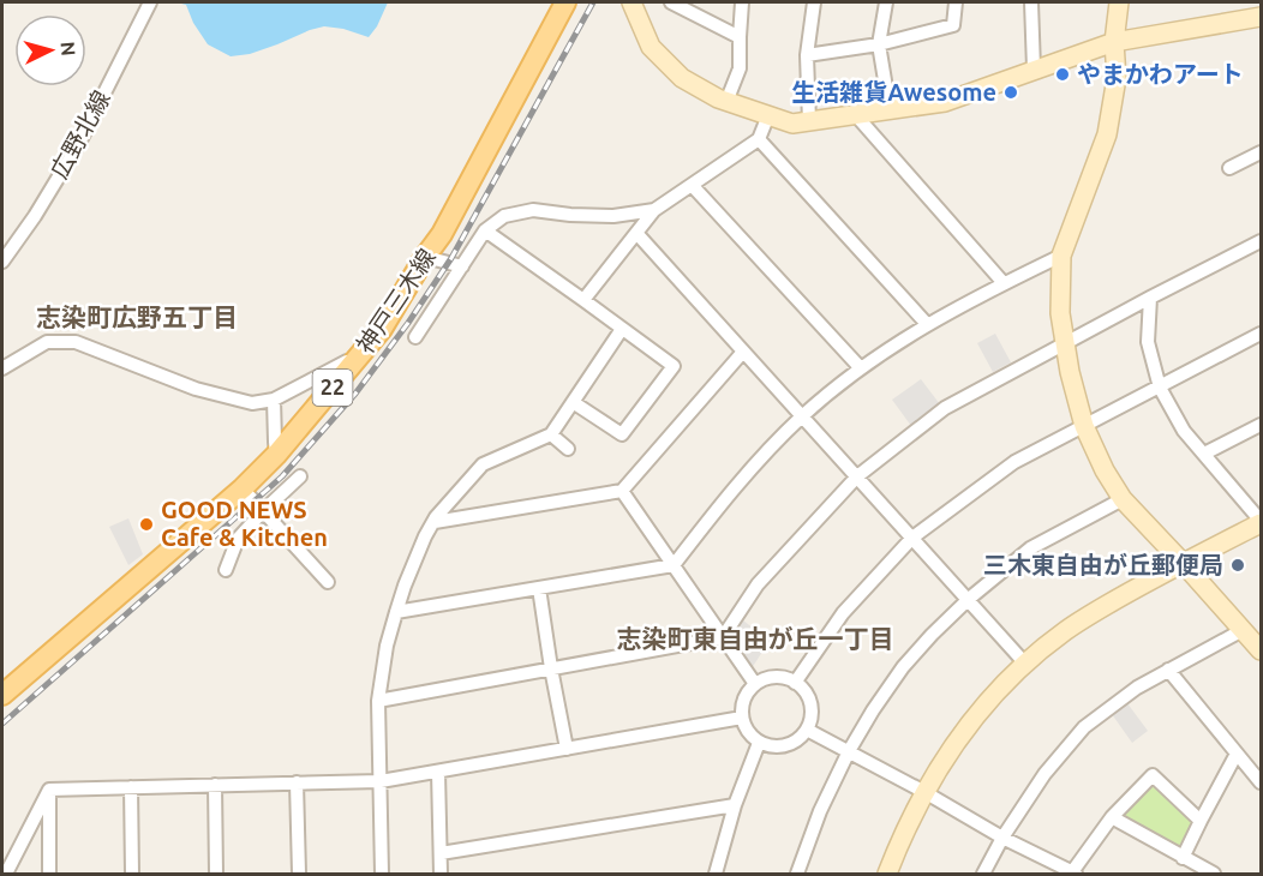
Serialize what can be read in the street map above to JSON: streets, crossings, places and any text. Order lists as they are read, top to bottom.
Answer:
{
  "streets": {
    "main road": ["神戸三木線", "22"],
    "street": ["広野北線"]
  },
  "districts": ["志染町広野五丁目", "志染町東自由が丘一丁目"],
  "places": [
    "やまかわアート",
    "生活雑貨Awesome",
    "GOOD NEWS Cafe & Kitchen",
    "三木東自由が丘郵便局"
  ],
  "north": "right"
}
